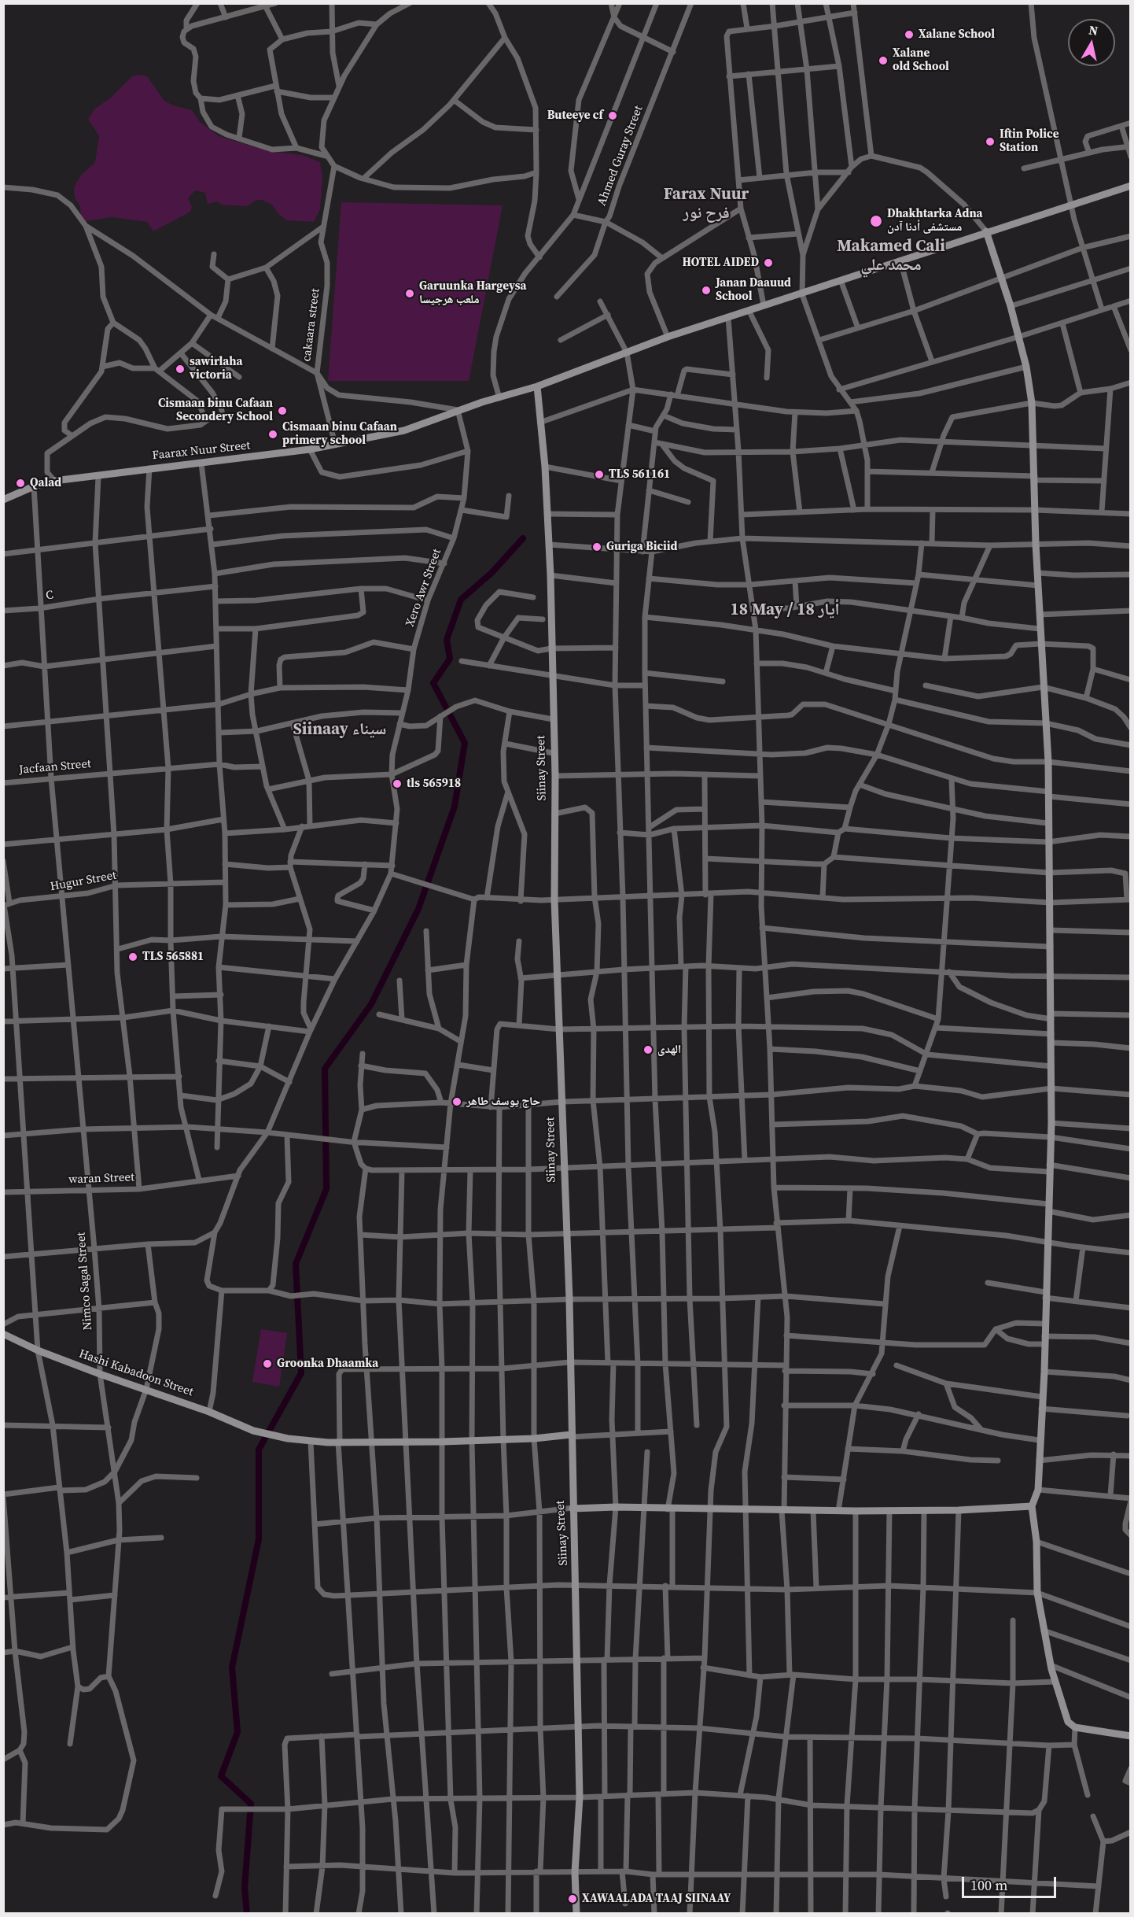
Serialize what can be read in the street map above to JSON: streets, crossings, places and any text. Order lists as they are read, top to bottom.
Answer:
{
  "streets": {
    "street": [
      "Ahmed Guray Street",
      "cakaara street",
      "Faarax Nuur Street",
      "Xero Awr Street",
      "C",
      "Jacfaan Street",
      "Siinay Street",
      "Hugur Street",
      "waran Street",
      "Nimco Sagal Street",
      "Hashi Kabadoon Street"
    ]
  },
  "crossings": [
    ["cakaara street", "Faarax Nuur Street"],
    ["cakaara street", "Xero Awr Street"],
    ["Faarax Nuur Street", "Xero Awr Street"],
    ["Faarax Nuur Street", "Siinay Street"],
    ["Faarax Nuur Street", "Nimco Sagal Street"],
    ["Xero Awr Street", "waran Street"],
    ["C", "Nimco Sagal Street"],
    ["Jacfaan Street", "Nimco Sagal Street"],
    ["Siinay Street", "Hashi Kabadoon Street"],
    ["Hugur Street", "Nimco Sagal Street"],
    ["waran Street", "Nimco Sagal Street"],
    ["Nimco Sagal Street", "Hashi Kabadoon Street"]
  ],
  "districts": [
    "Farax Nuur فرح نور",
    "Makamed Cali محمد علي",
    "18 May / 18 أيار",
    "Siinaay سيناء"
  ],
  "places": [
    "Xalane School",
    "Xalane old School",
    "Buteeye cf",
    "Iftin Police Station",
    "Dhakhtarka Adna مستشفى أدنا آدن",
    "HOTEL AIDED",
    "Janan Daauud School",
    "Garuunka Hargeysa ملعب هرجيسا",
    "sawirlaha victoria",
    "Cismaan binu Cafaan Secondery School",
    "Cismaan binu Cafaan primery school",
    "TLS 561161",
    "Qalad",
    "Guriga Biciid",
    "tls 565918",
    "TLS 565881",
    "الهدى",
    "حاج يوسف طاهر",
    "Groonka Dhaamka",
    "XAWAALADA TAAJ SIINAAY"
  ],
  "scale_bar": "100 m",
  "north": "top"
}
